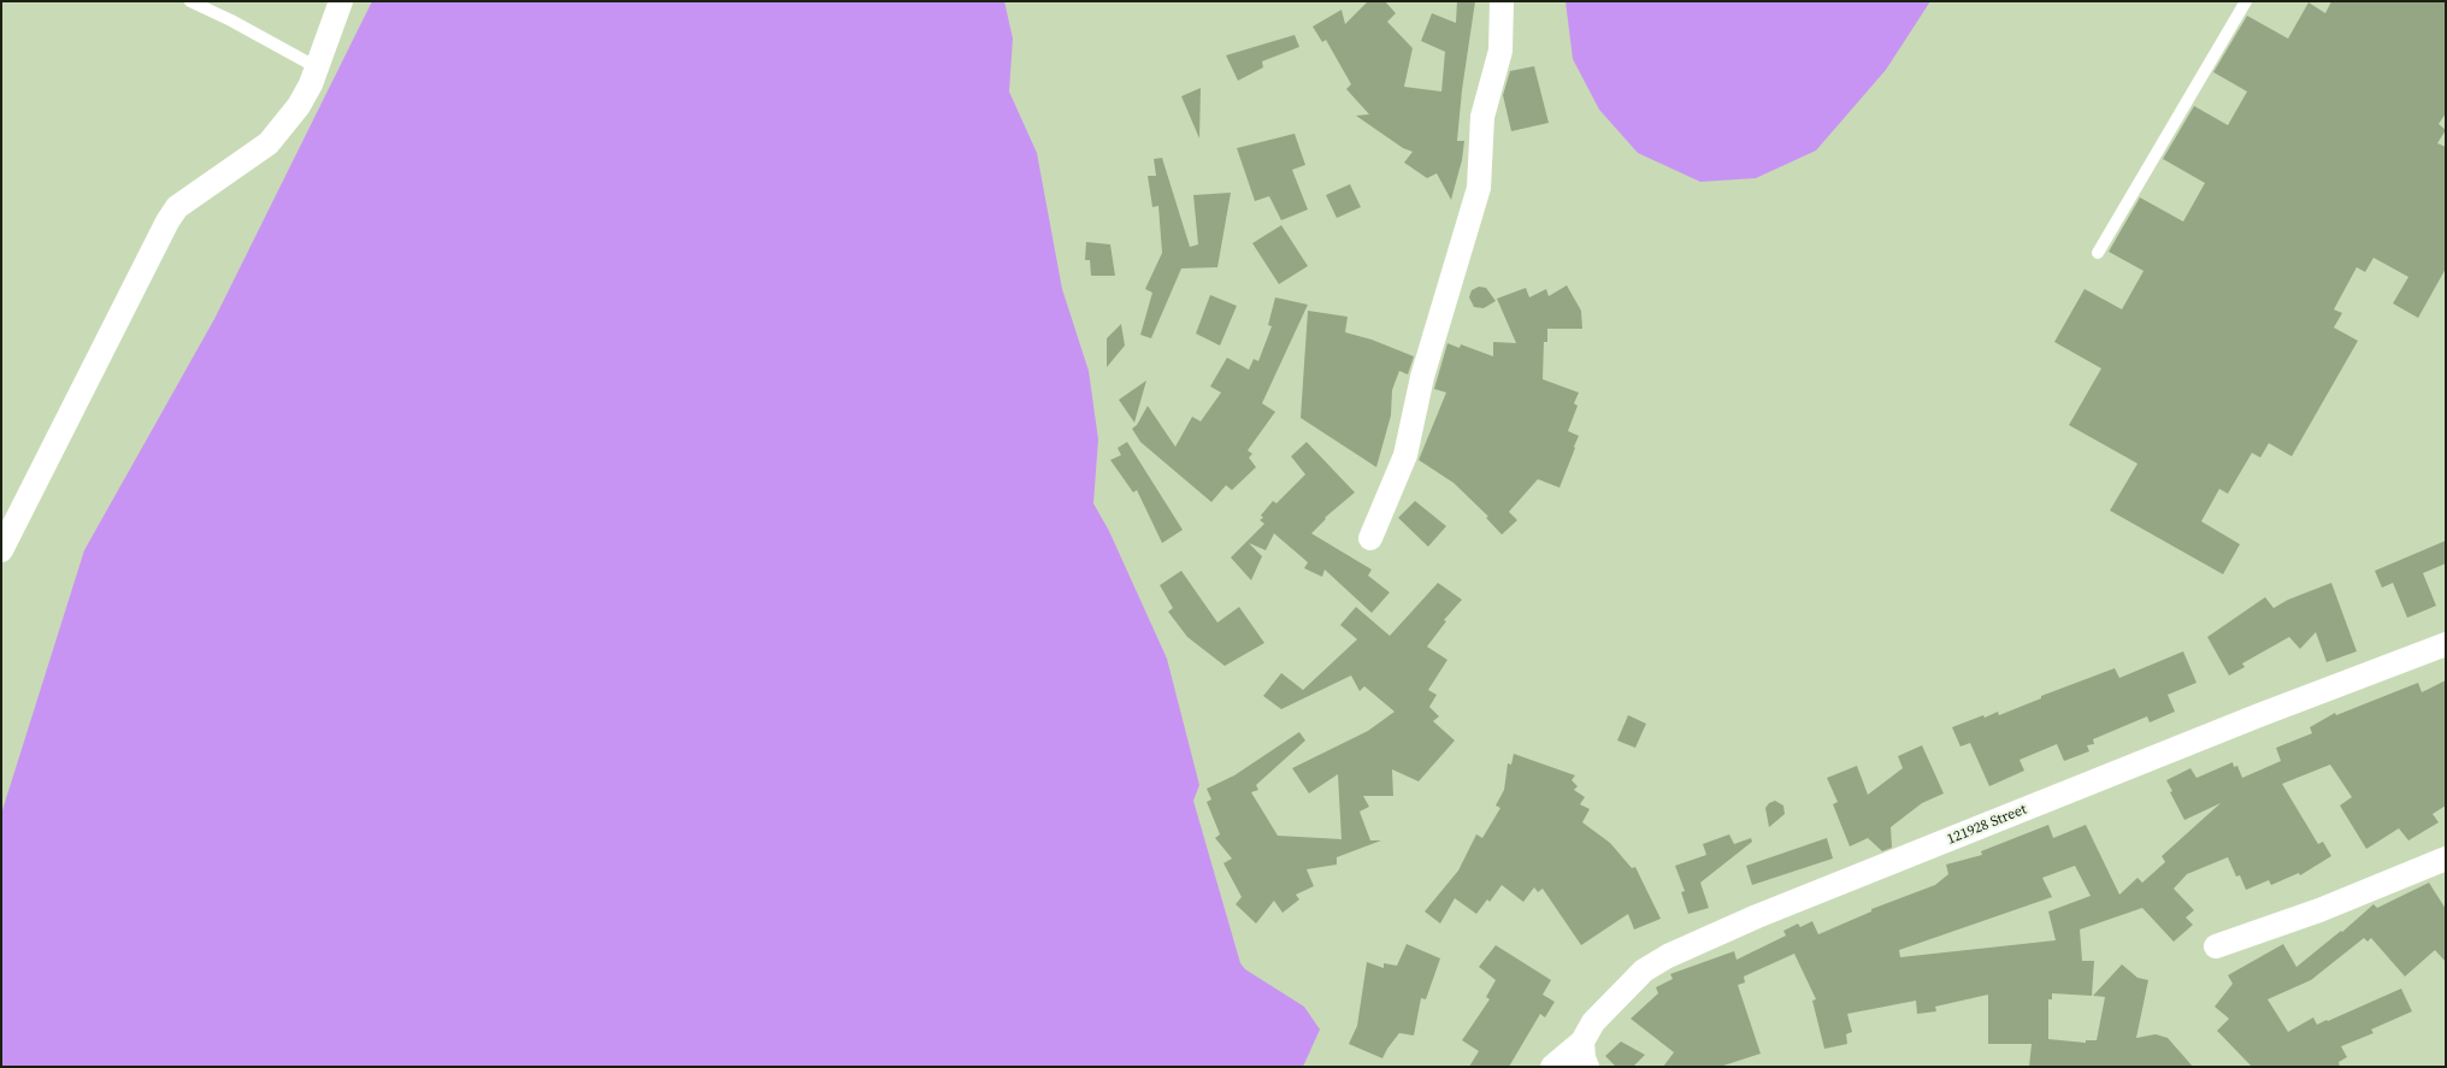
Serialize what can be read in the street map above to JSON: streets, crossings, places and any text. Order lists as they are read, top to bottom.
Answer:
{
  "streets": {
    "street": ["121928 Street"]
  }
}
